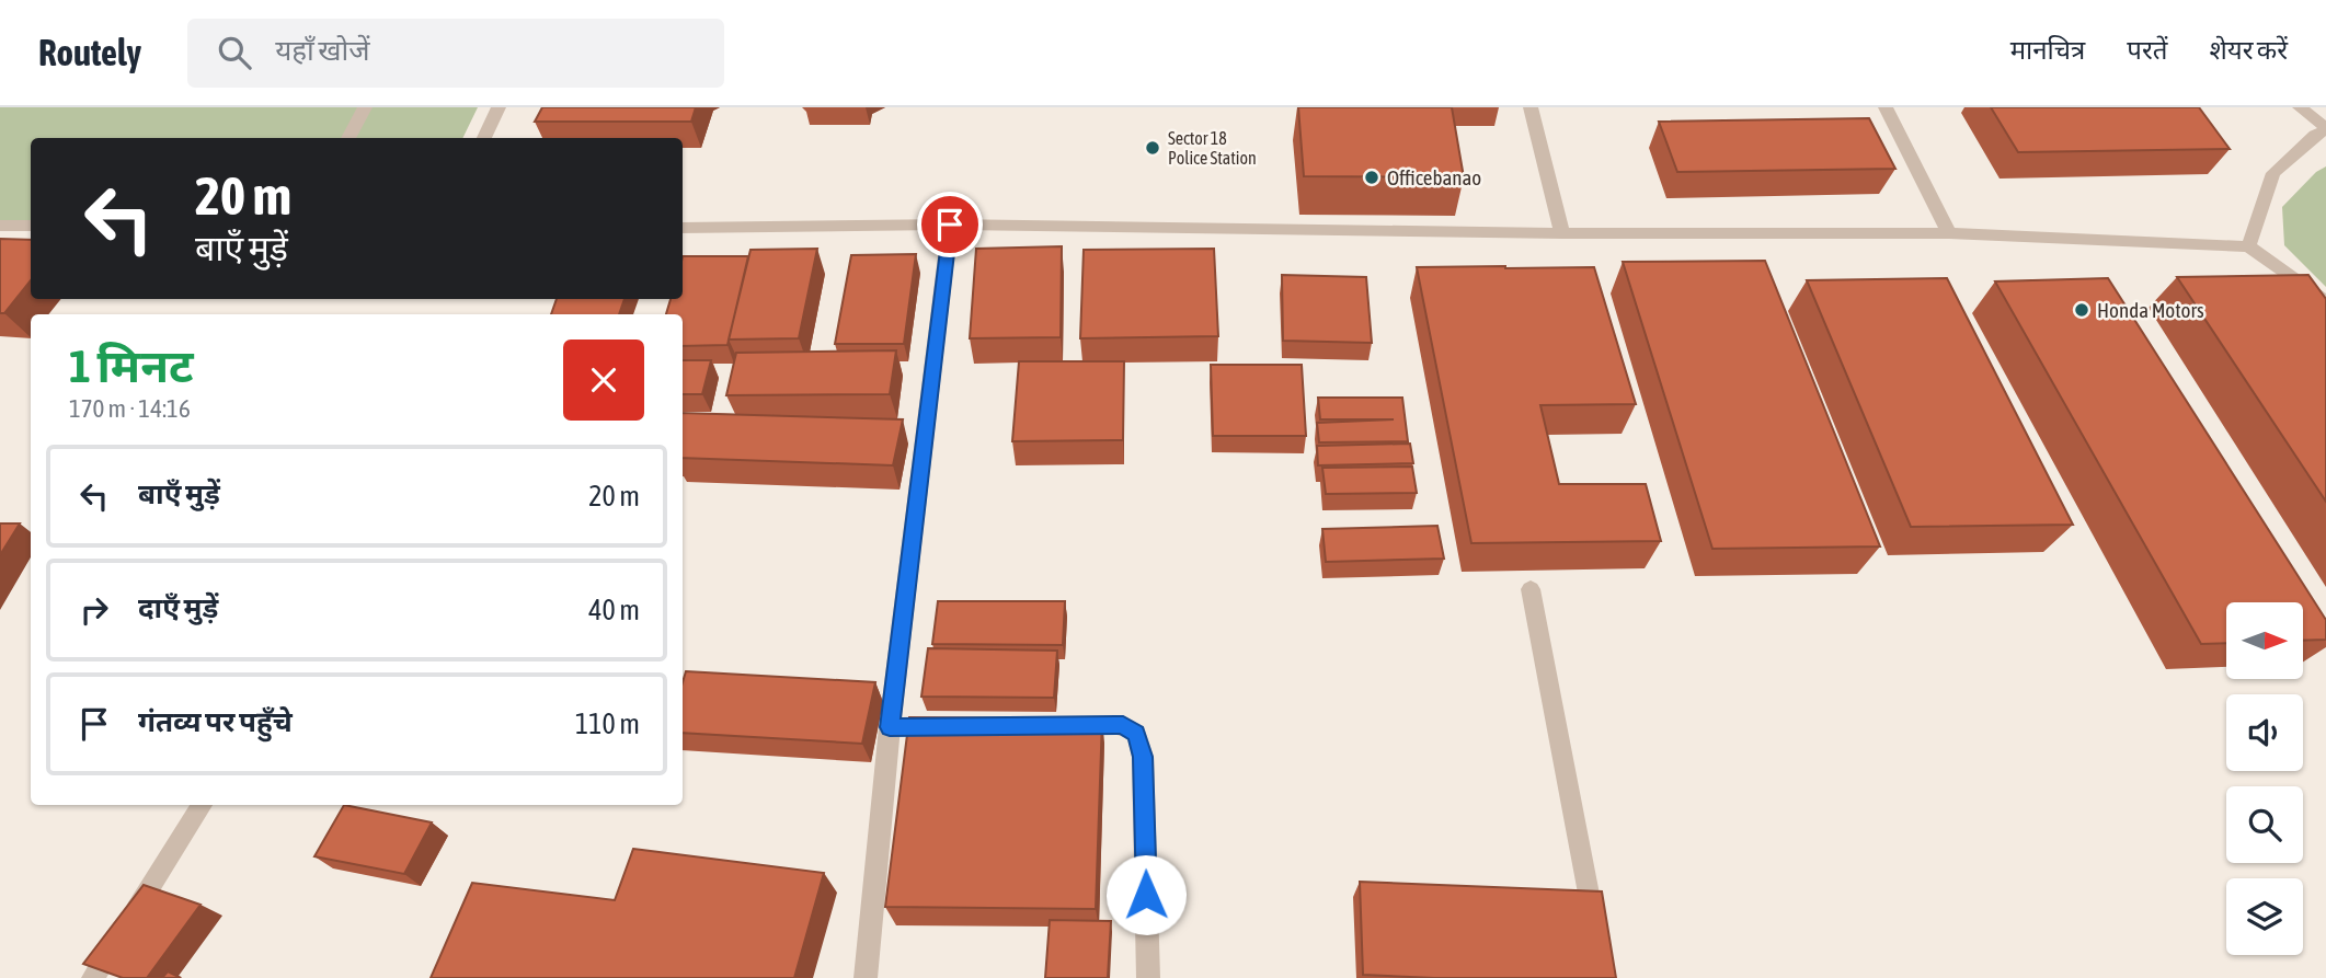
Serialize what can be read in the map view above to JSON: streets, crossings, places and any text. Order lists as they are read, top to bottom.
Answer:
{
  "places": ["Sector 18 Police Station", "Officebanao", "Honda Motors"],
  "north": "right",
  "page": {
    "header": "Routely",
    "search": "यहाँ खोजें",
    "nav": ["मानचित्र", "परतें", "शेयर करें"],
    "turn": ["20 m", "बाएँ मुड़ें"],
    "heading": ["1 मिनट", "170 m · 14:16"],
    "list": [
      {
        "name": "बाएँ मुड़ें",
        "value": "20 m"
      },
      {
        "name": "दाएँ मुड़ें",
        "value": "40 m"
      },
      {
        "name": "गंतव्य पर पहुँचे",
        "value": "110 m"
      }
    ]
  }
}
